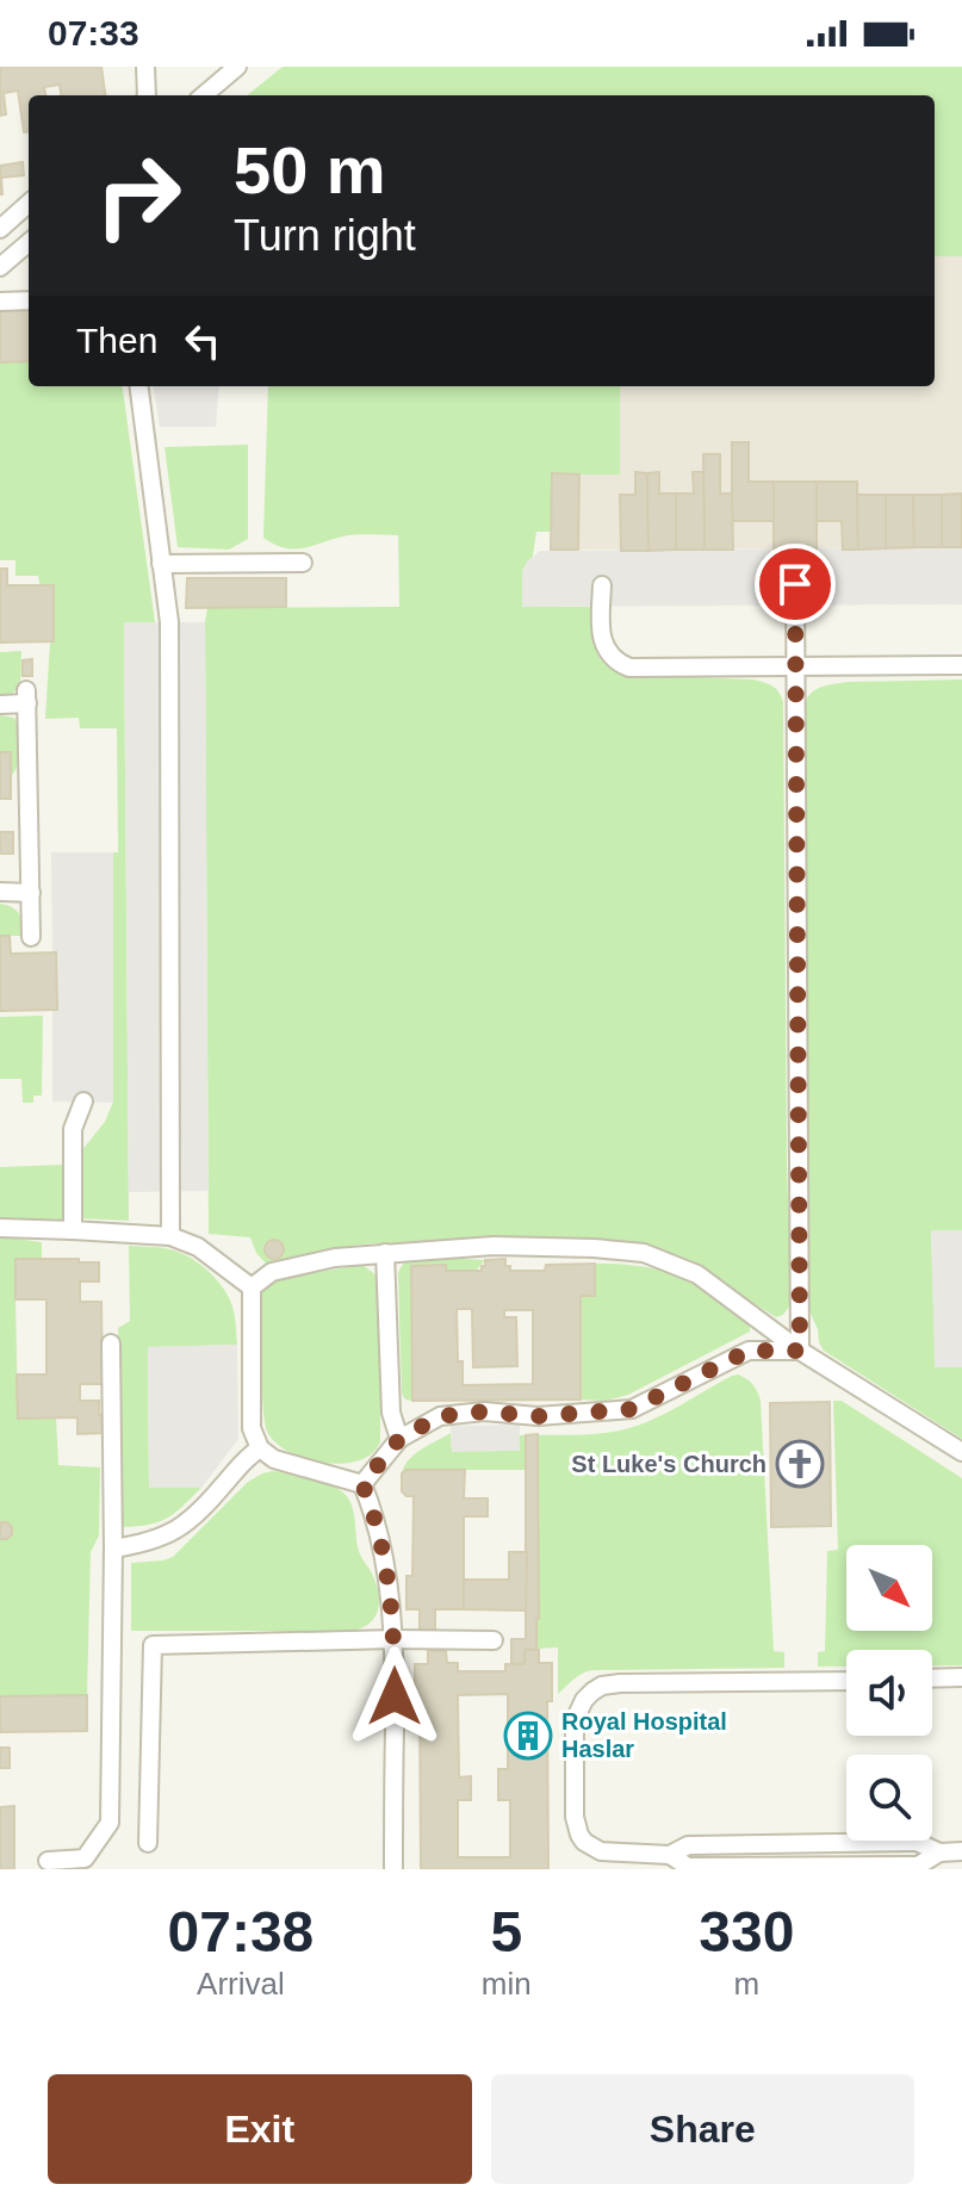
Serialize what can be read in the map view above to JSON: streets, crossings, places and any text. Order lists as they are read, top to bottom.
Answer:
{
  "places": {
    "church": ["St Luke's Church"],
    "building": ["Royal Hospital Haslar"]
  },
  "north": "bottom right",
  "page": {
    "status": "07:33",
    "turn": ["50 m", "Turn right"],
    "then": "Then",
    "eta": [
      "07:38",
      "Arrival",
      "5",
      "min",
      "330",
      "m"
    ],
    "buttons": ["Exit", "Share"]
  }
}
